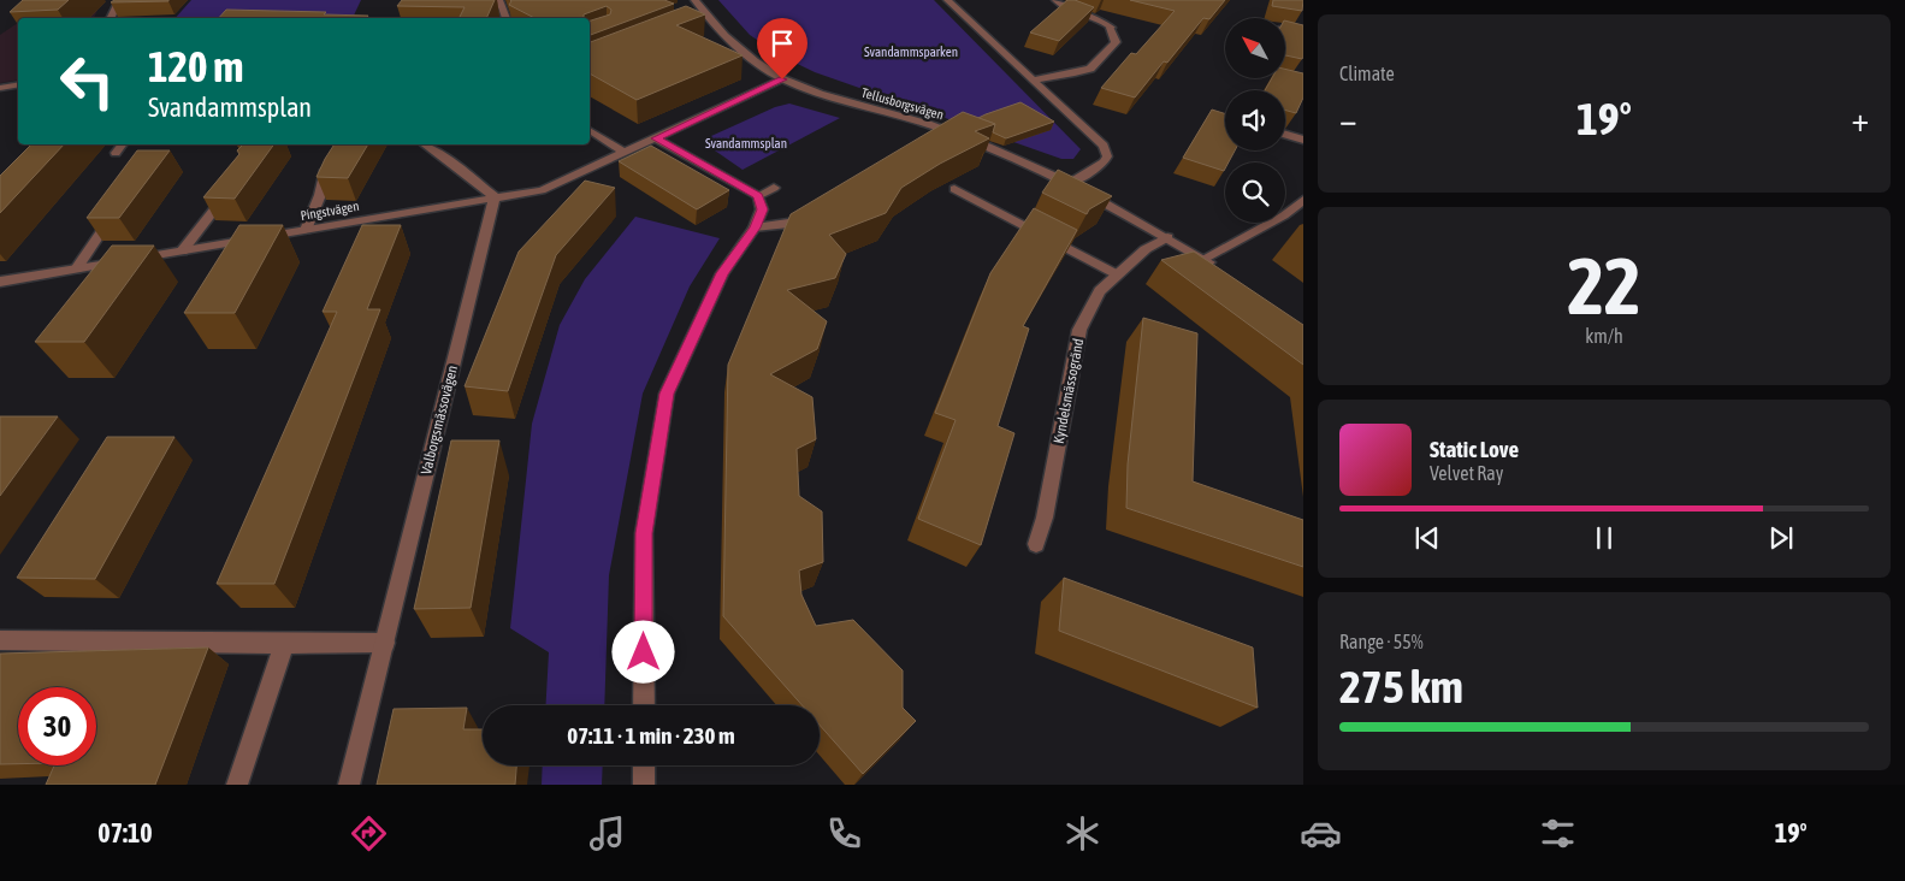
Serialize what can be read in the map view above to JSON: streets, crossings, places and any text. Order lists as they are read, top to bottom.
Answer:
{
  "streets": {
    "street": [
      "Tellusborgsvägen",
      "Pingstvägen",
      "Kyndelsmässogränd",
      "Valborgsmässovägen"
    ]
  },
  "crossings": [
    ["Tellusborgsvägen", "Kyndelsmässogränd"],
    ["Pingstvägen", "Valborgsmässovägen"]
  ],
  "parks": ["Svandammsparken", "Svandammsplan"],
  "north": "top left",
  "page": {
    "tile": [
      "Climate",
      ["22", "km/h"],
      ["Range · 55%", "275 km"]
    ],
    "turn": ["120 m", "Svandammsplan"],
    "heat": ["−", "19°", "+"],
    "song": ["Static Love", "Velvet Ray"],
    "limit": "30",
    "trip": "07:11 · 1 min · 230 m",
    "tabs": ["07:10", "19°"]
  }
}
